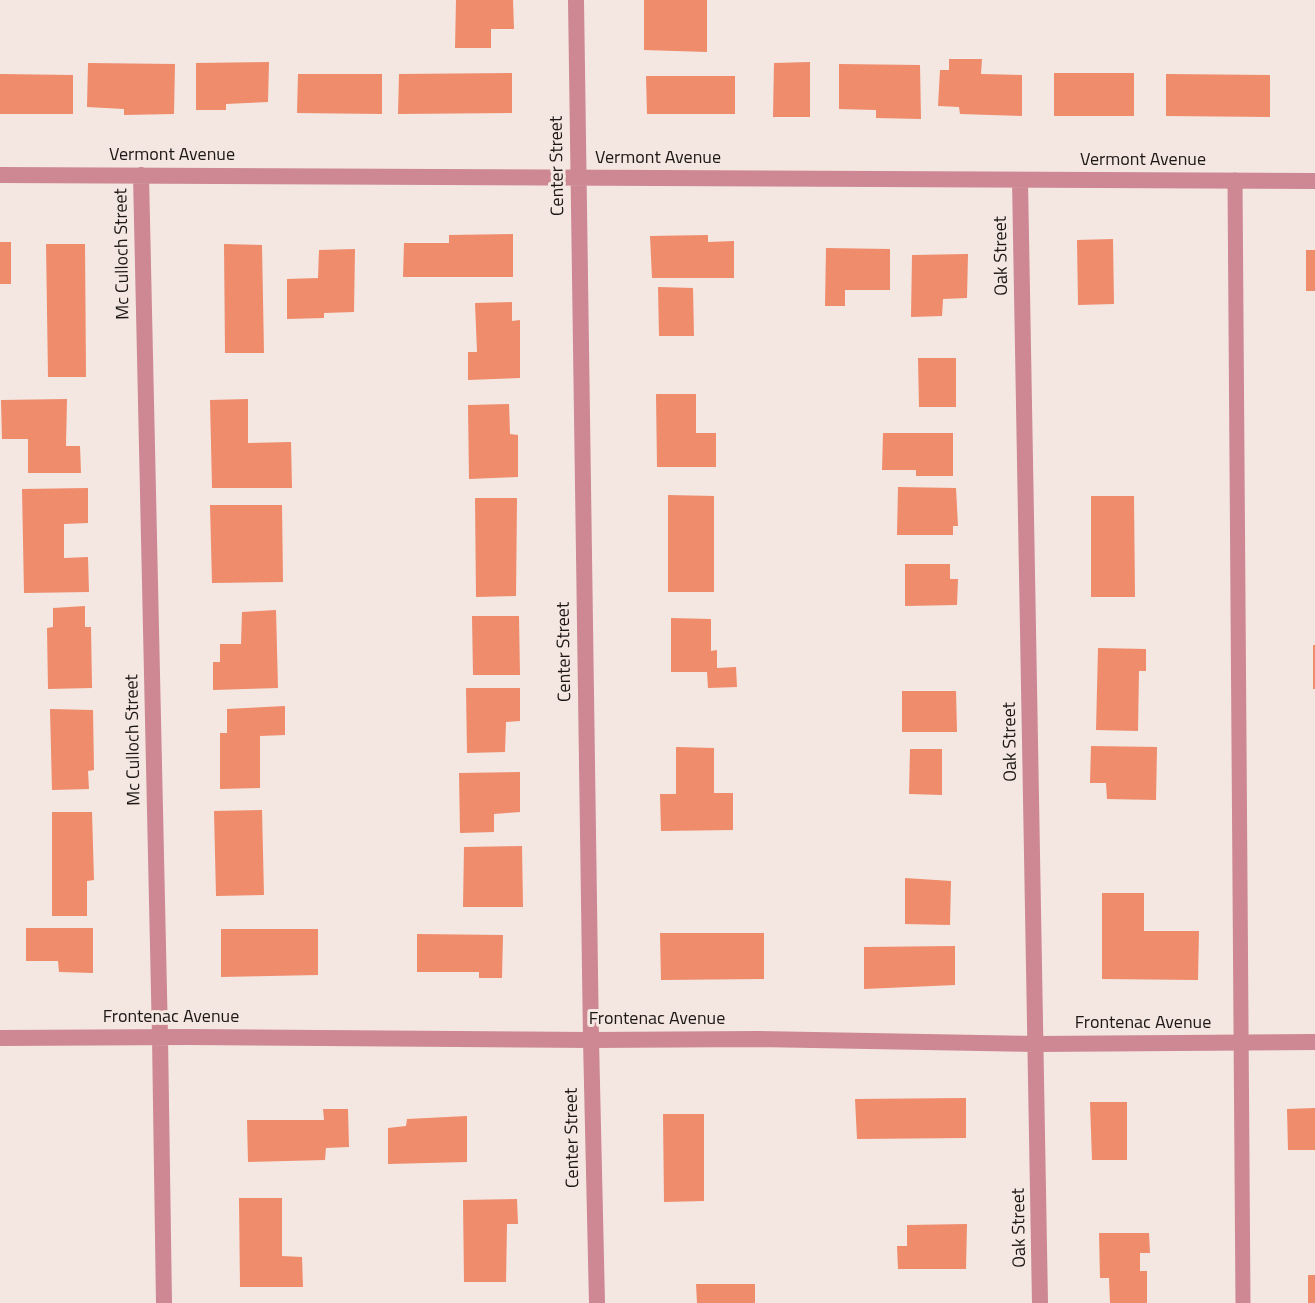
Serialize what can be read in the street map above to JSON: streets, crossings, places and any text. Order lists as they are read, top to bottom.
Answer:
{
  "streets": {
    "street": [
      "Vermont Avenue",
      "Center Street",
      "Mc Culloch Street",
      "Oak Street",
      "Frontenac Avenue"
    ]
  },
  "crossings": [
    ["Vermont Avenue", "Center Street"],
    ["Vermont Avenue", "Mc Culloch Street"],
    ["Vermont Avenue", "Oak Street"],
    ["Center Street", "Frontenac Avenue"],
    ["Mc Culloch Street", "Frontenac Avenue"],
    ["Oak Street", "Frontenac Avenue"]
  ]
}
